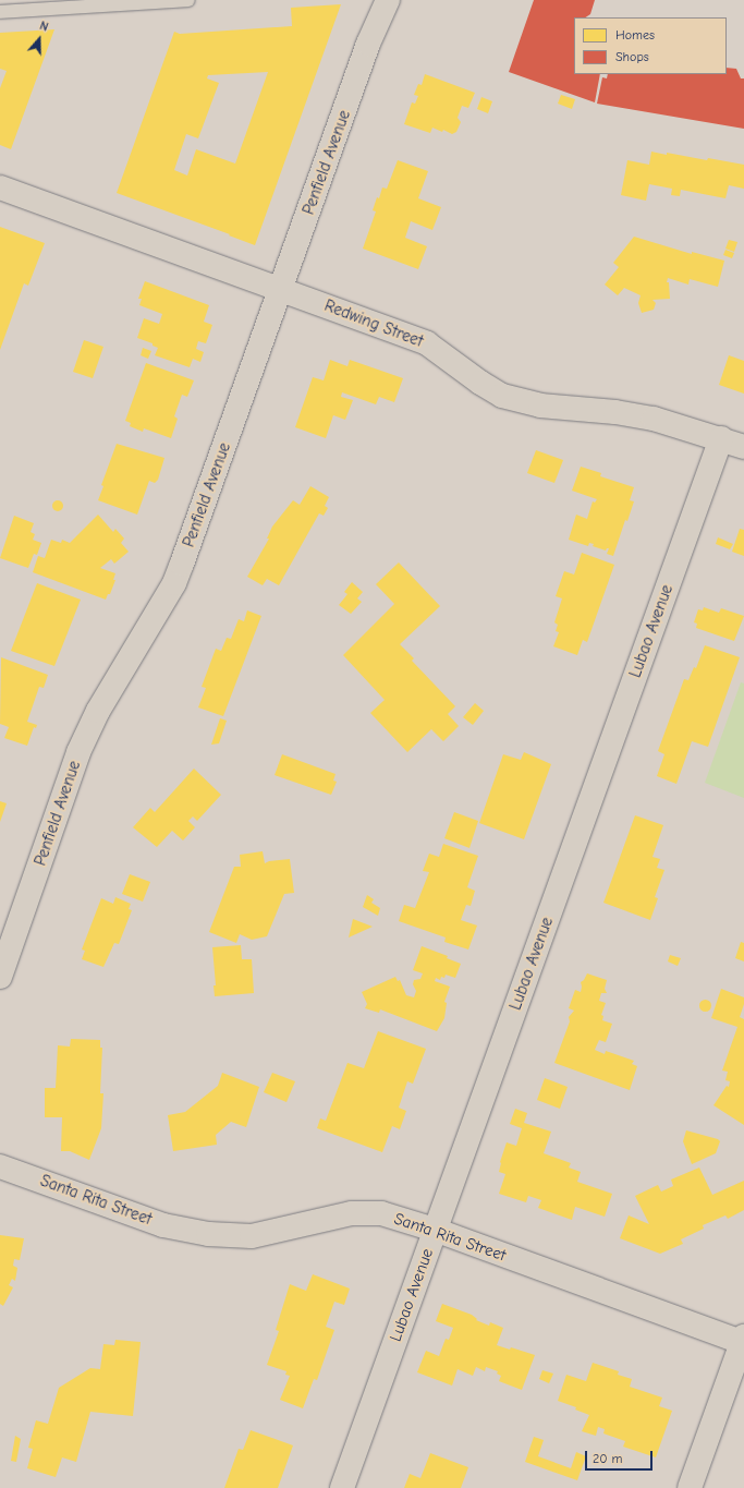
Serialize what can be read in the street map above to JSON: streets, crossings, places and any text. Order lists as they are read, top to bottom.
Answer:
{
  "streets": {
    "street": [
      "Penfield Avenue",
      "Redwing Street",
      "Lubao Avenue",
      "Santa Rita Street"
    ]
  },
  "crossings": [
    ["Penfield Avenue", "Redwing Street"],
    ["Redwing Street", "Lubao Avenue"],
    ["Lubao Avenue", "Santa Rita Street"]
  ],
  "legend": ["Homes", "Shops"],
  "scale_bar": "20 m",
  "north": "top"
}
